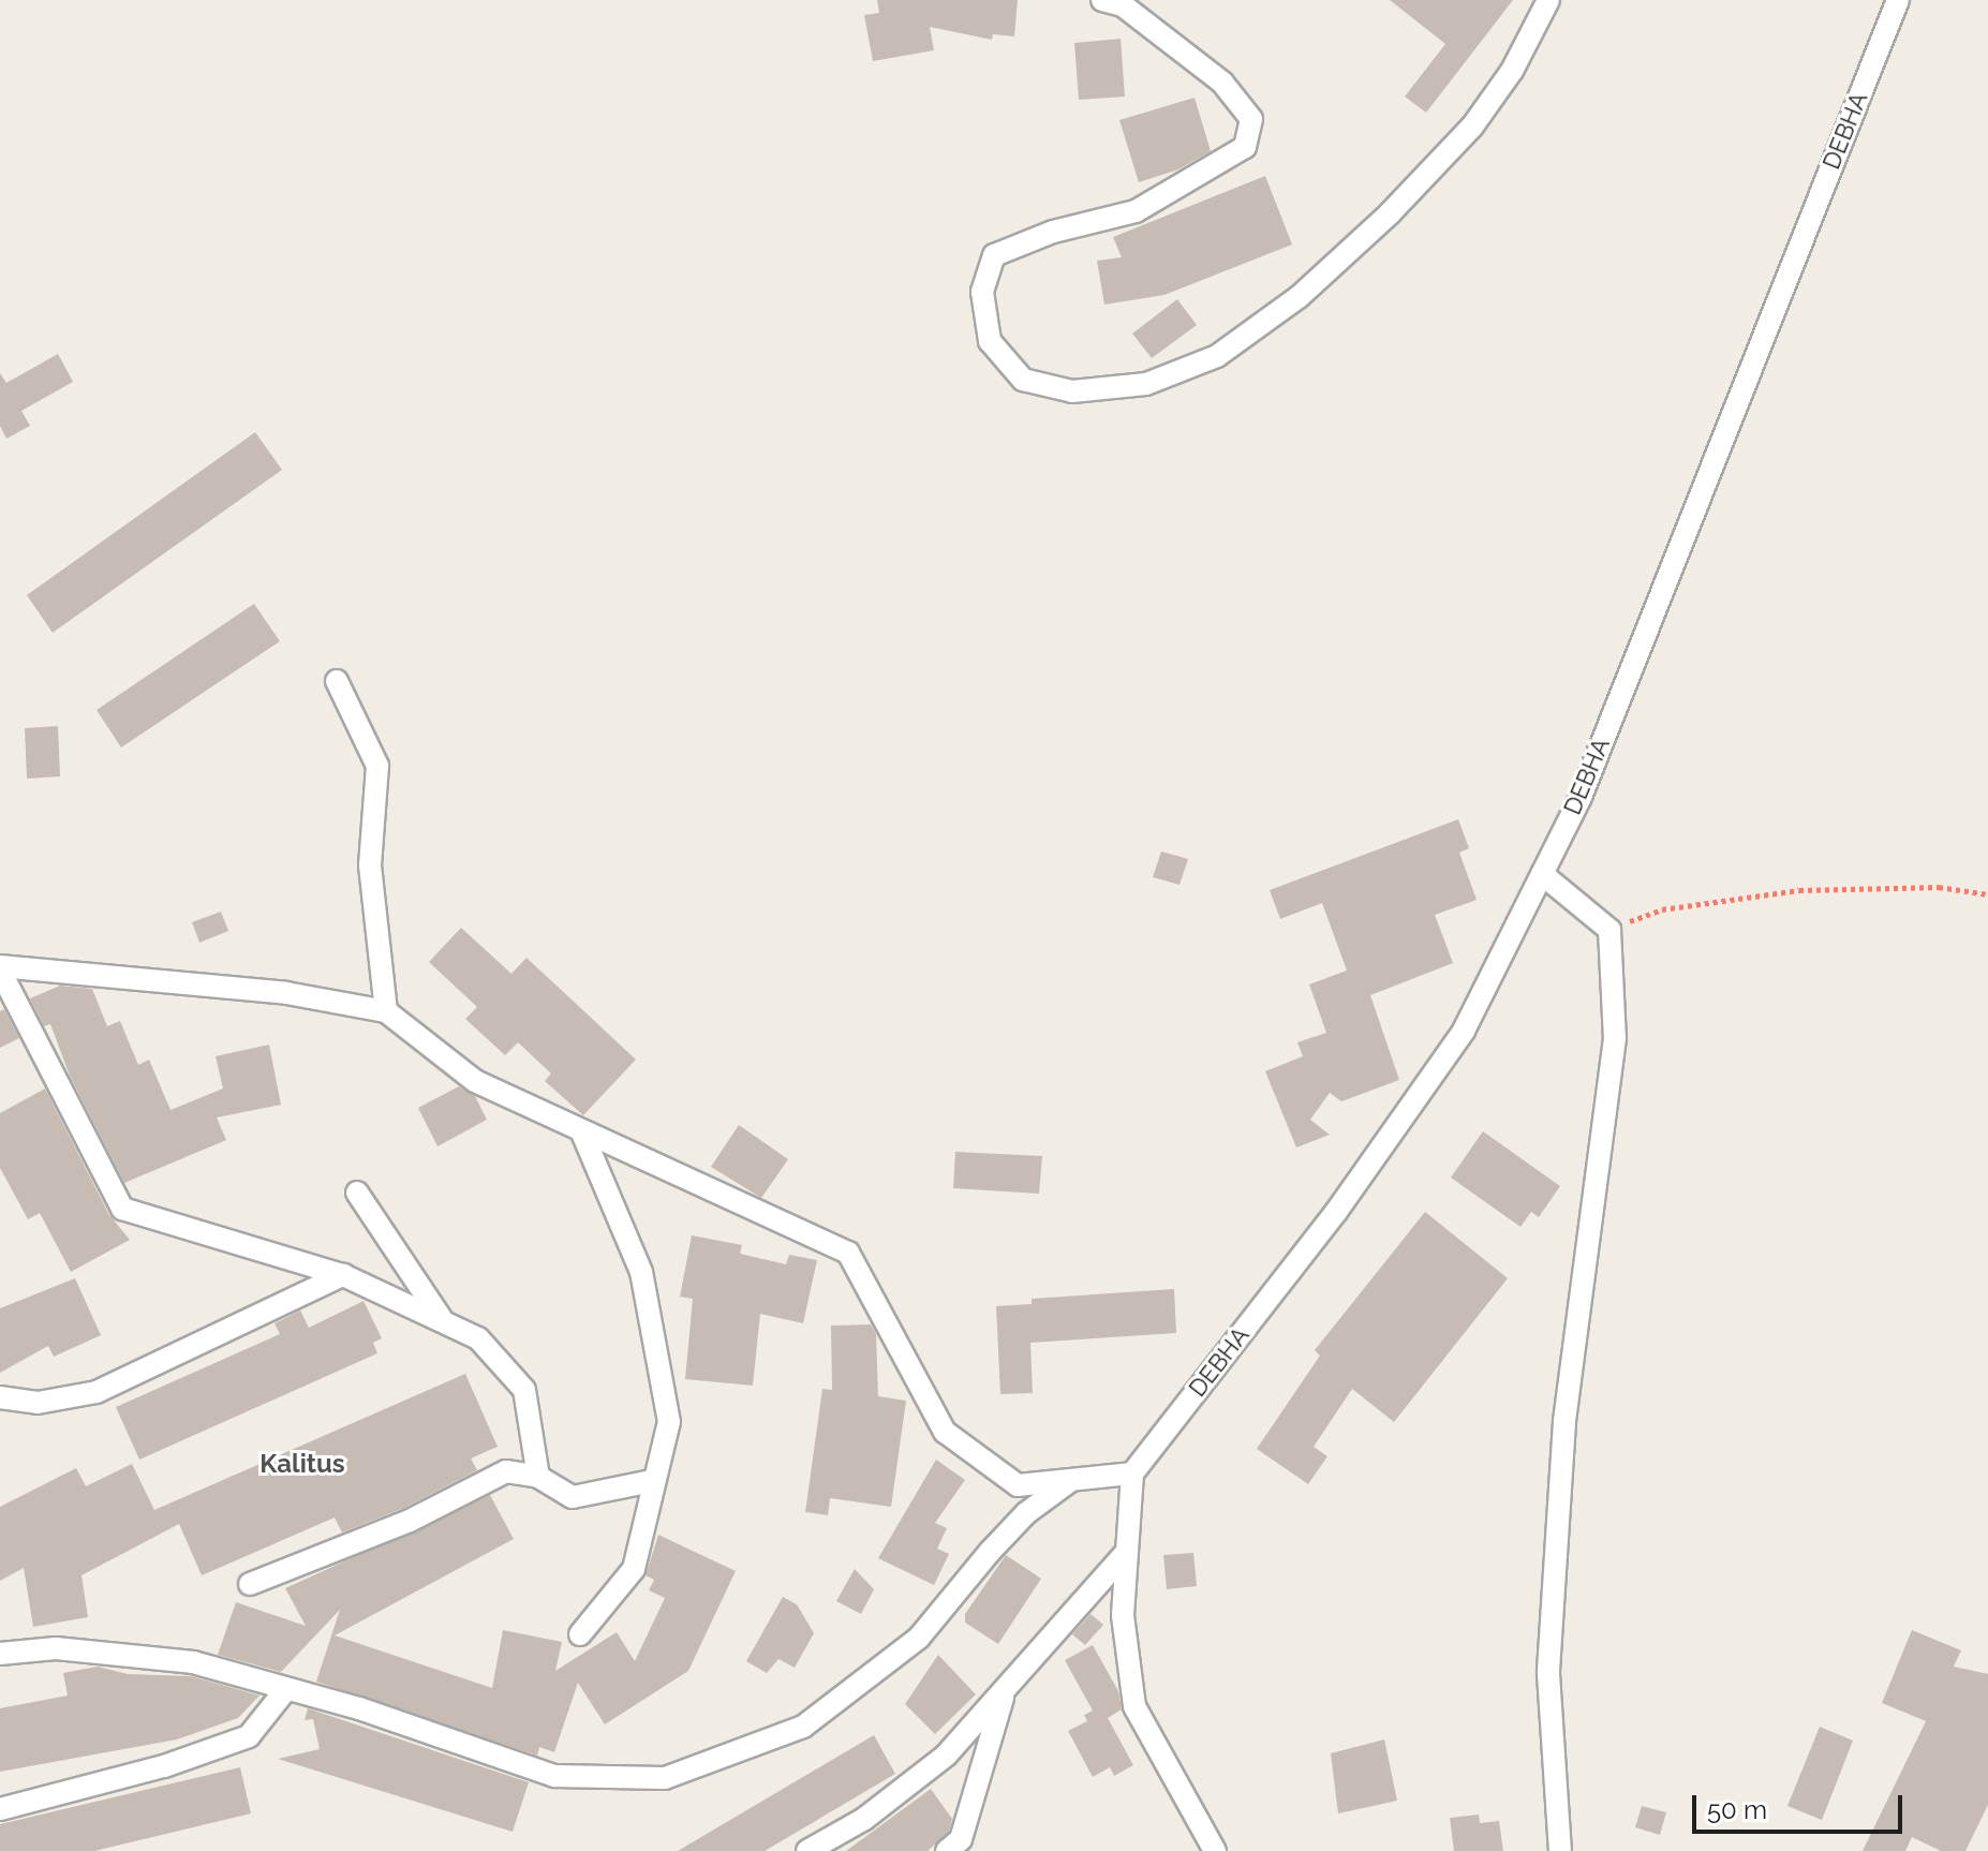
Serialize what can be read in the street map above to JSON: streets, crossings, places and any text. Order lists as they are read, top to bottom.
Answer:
{
  "streets": {
    "street": ["DEBHA"]
  },
  "districts": ["Kalitus"],
  "scale_bar": "50 m"
}
